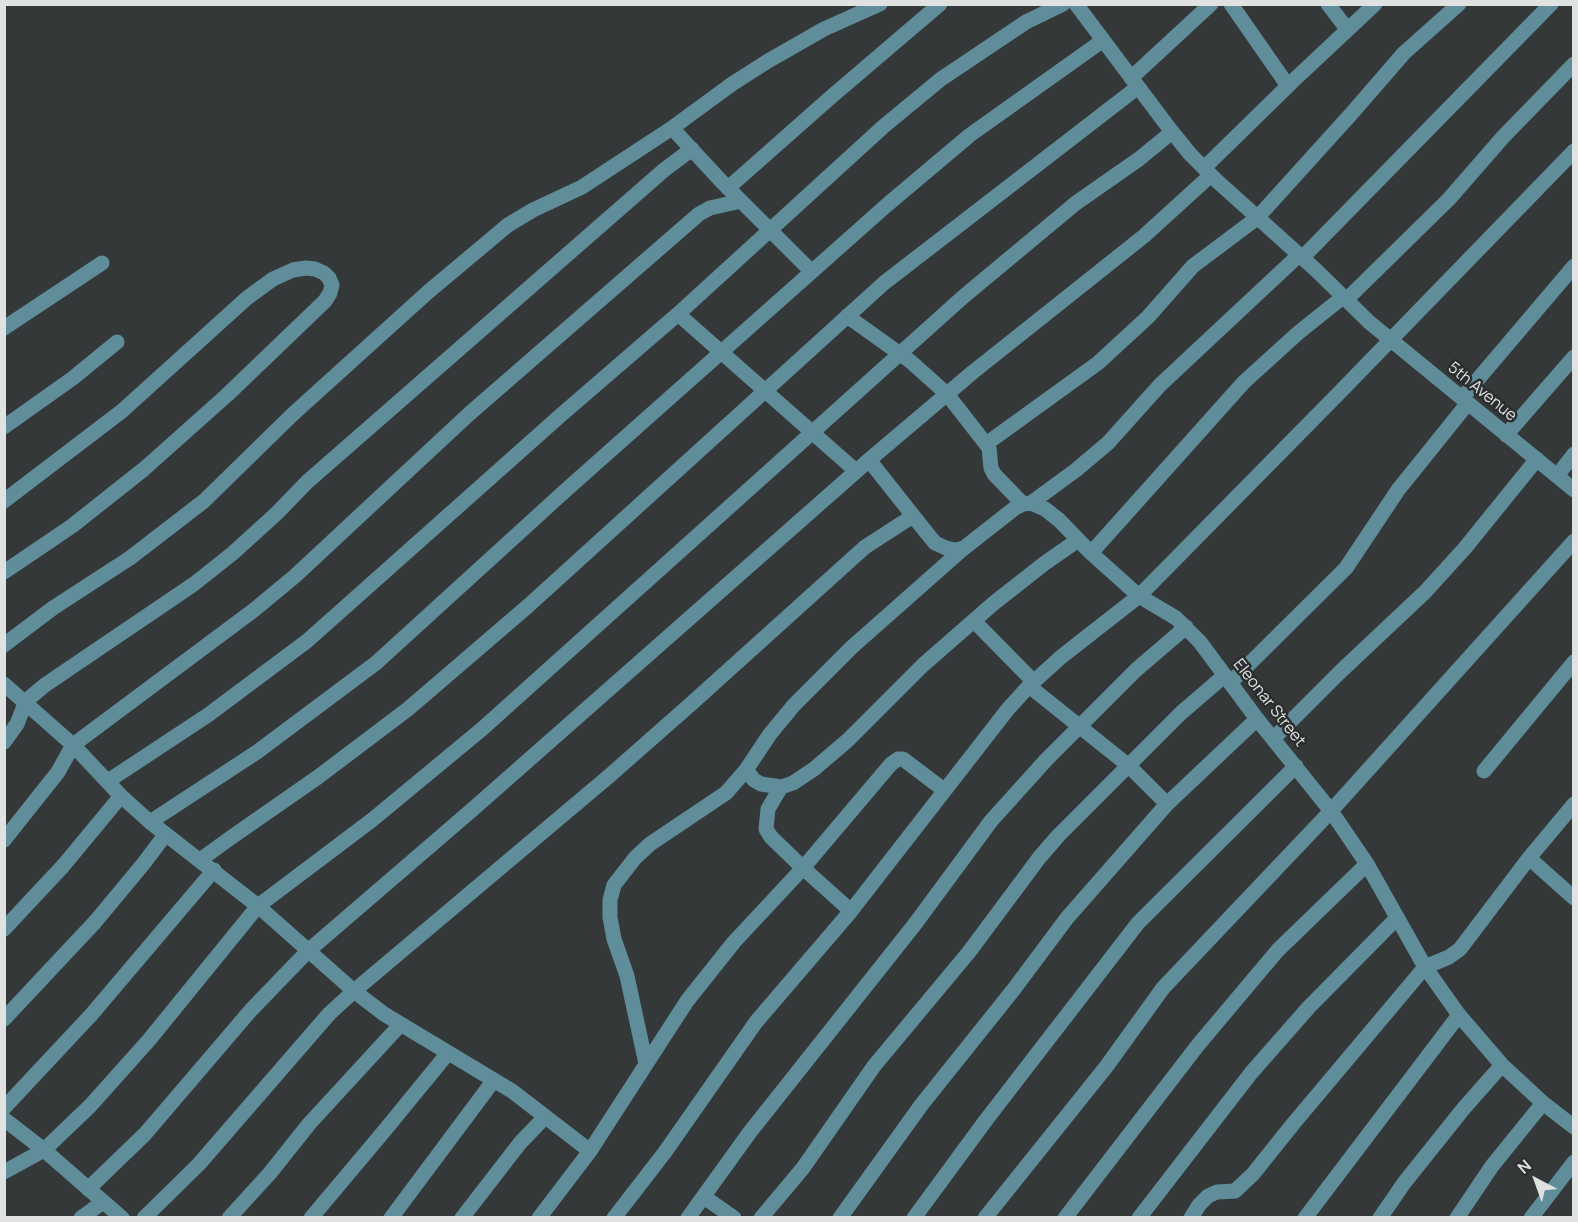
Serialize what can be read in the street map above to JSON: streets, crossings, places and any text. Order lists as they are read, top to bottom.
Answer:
{
  "streets": {
    "street": ["5th Avenue", "Eleonar Street"]
  },
  "north": "top left"
}
